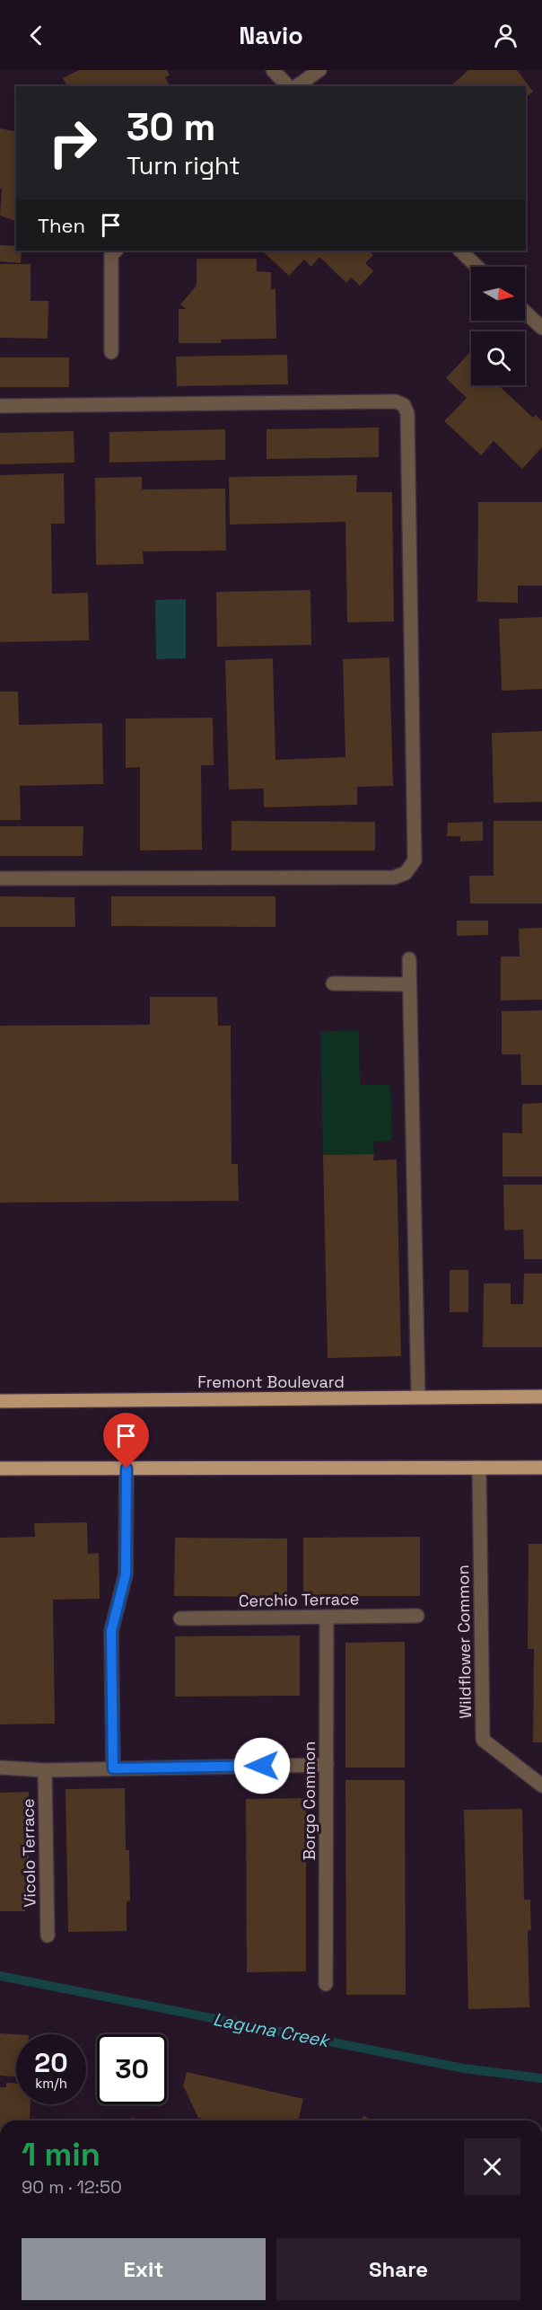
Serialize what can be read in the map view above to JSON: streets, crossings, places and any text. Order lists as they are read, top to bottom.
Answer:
{
  "streets": {
    "main road": ["Fremont Boulevard"],
    "street": [
      "Cerchio Terrace",
      "Wildflower Common",
      "Borgo Common",
      "Vicolo Terrace"
    ]
  },
  "crossings": [
    ["Cerchio Terrace", "Borgo Common"]
  ],
  "water": ["Laguna Creek"],
  "north": "right",
  "page": {
    "header": "Navio",
    "turn": ["30 m", "Turn right"],
    "then": "Then",
    "speed": "20 km/h",
    "limit": "30",
    "heading": ["1 min", "90 m · 12:50"],
    "buttons": ["Exit", "Share"]
  }
}
